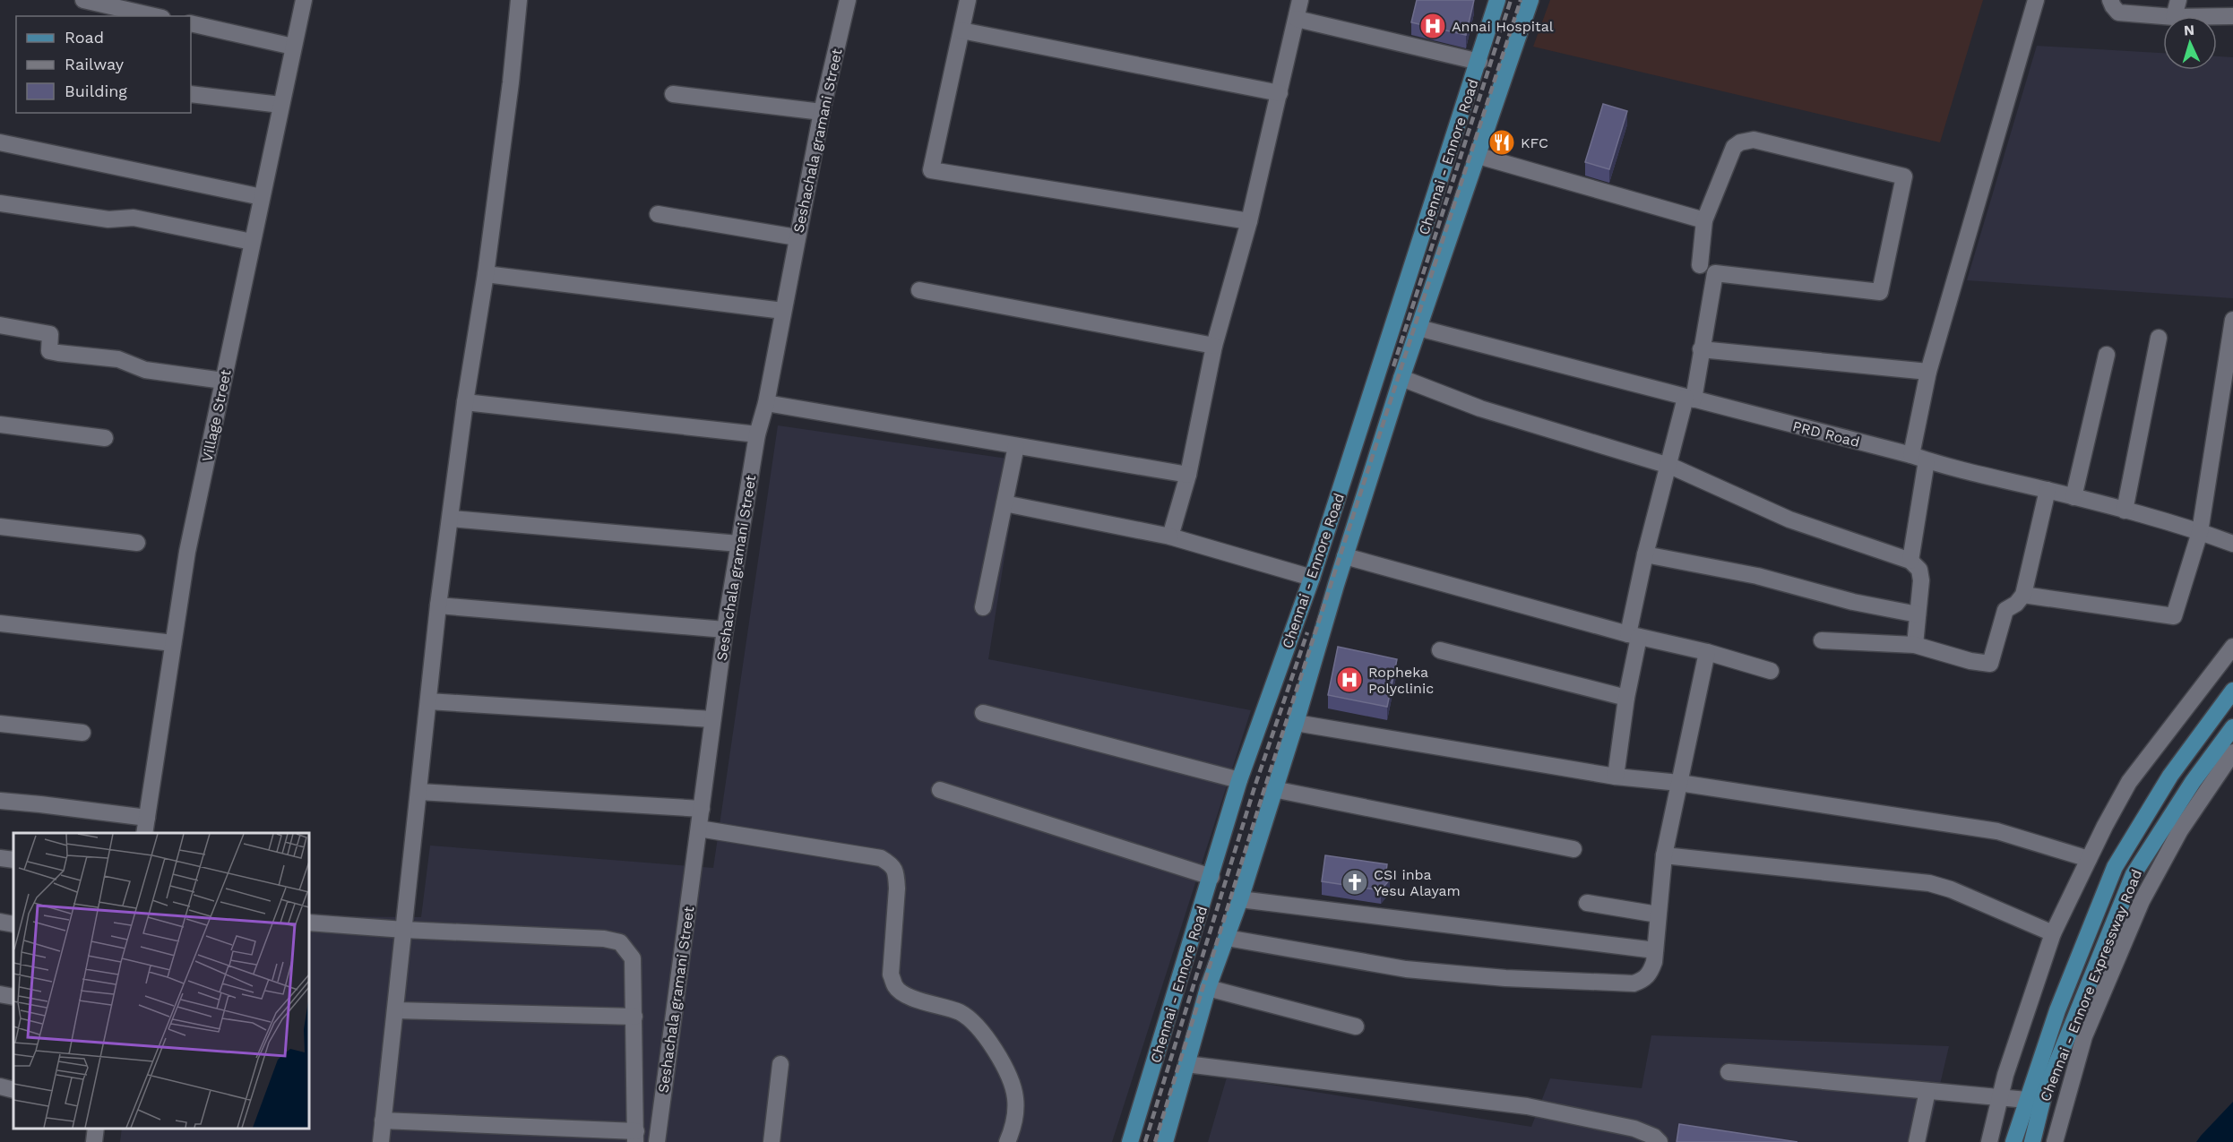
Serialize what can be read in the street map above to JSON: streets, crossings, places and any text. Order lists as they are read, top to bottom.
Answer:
{
  "streets": {
    "main road": ["Chennai - Ennore Road", "Chennai - Ennore Expressway Road"],
    "street": ["Seshachala gramani Street", "Village Street", "PRD Road"]
  },
  "crossings": [
    ["Chennai - Ennore Road", "PRD Road"]
  ],
  "places": {
    "hospital": ["Annai Hospital", "Ropheka Polyclinic"],
    "restaurant": ["KFC"],
    "church": ["CSI inba Yesu Alayam"]
  },
  "legend": ["Road", "Railway", "Building"],
  "north": "top"
}
